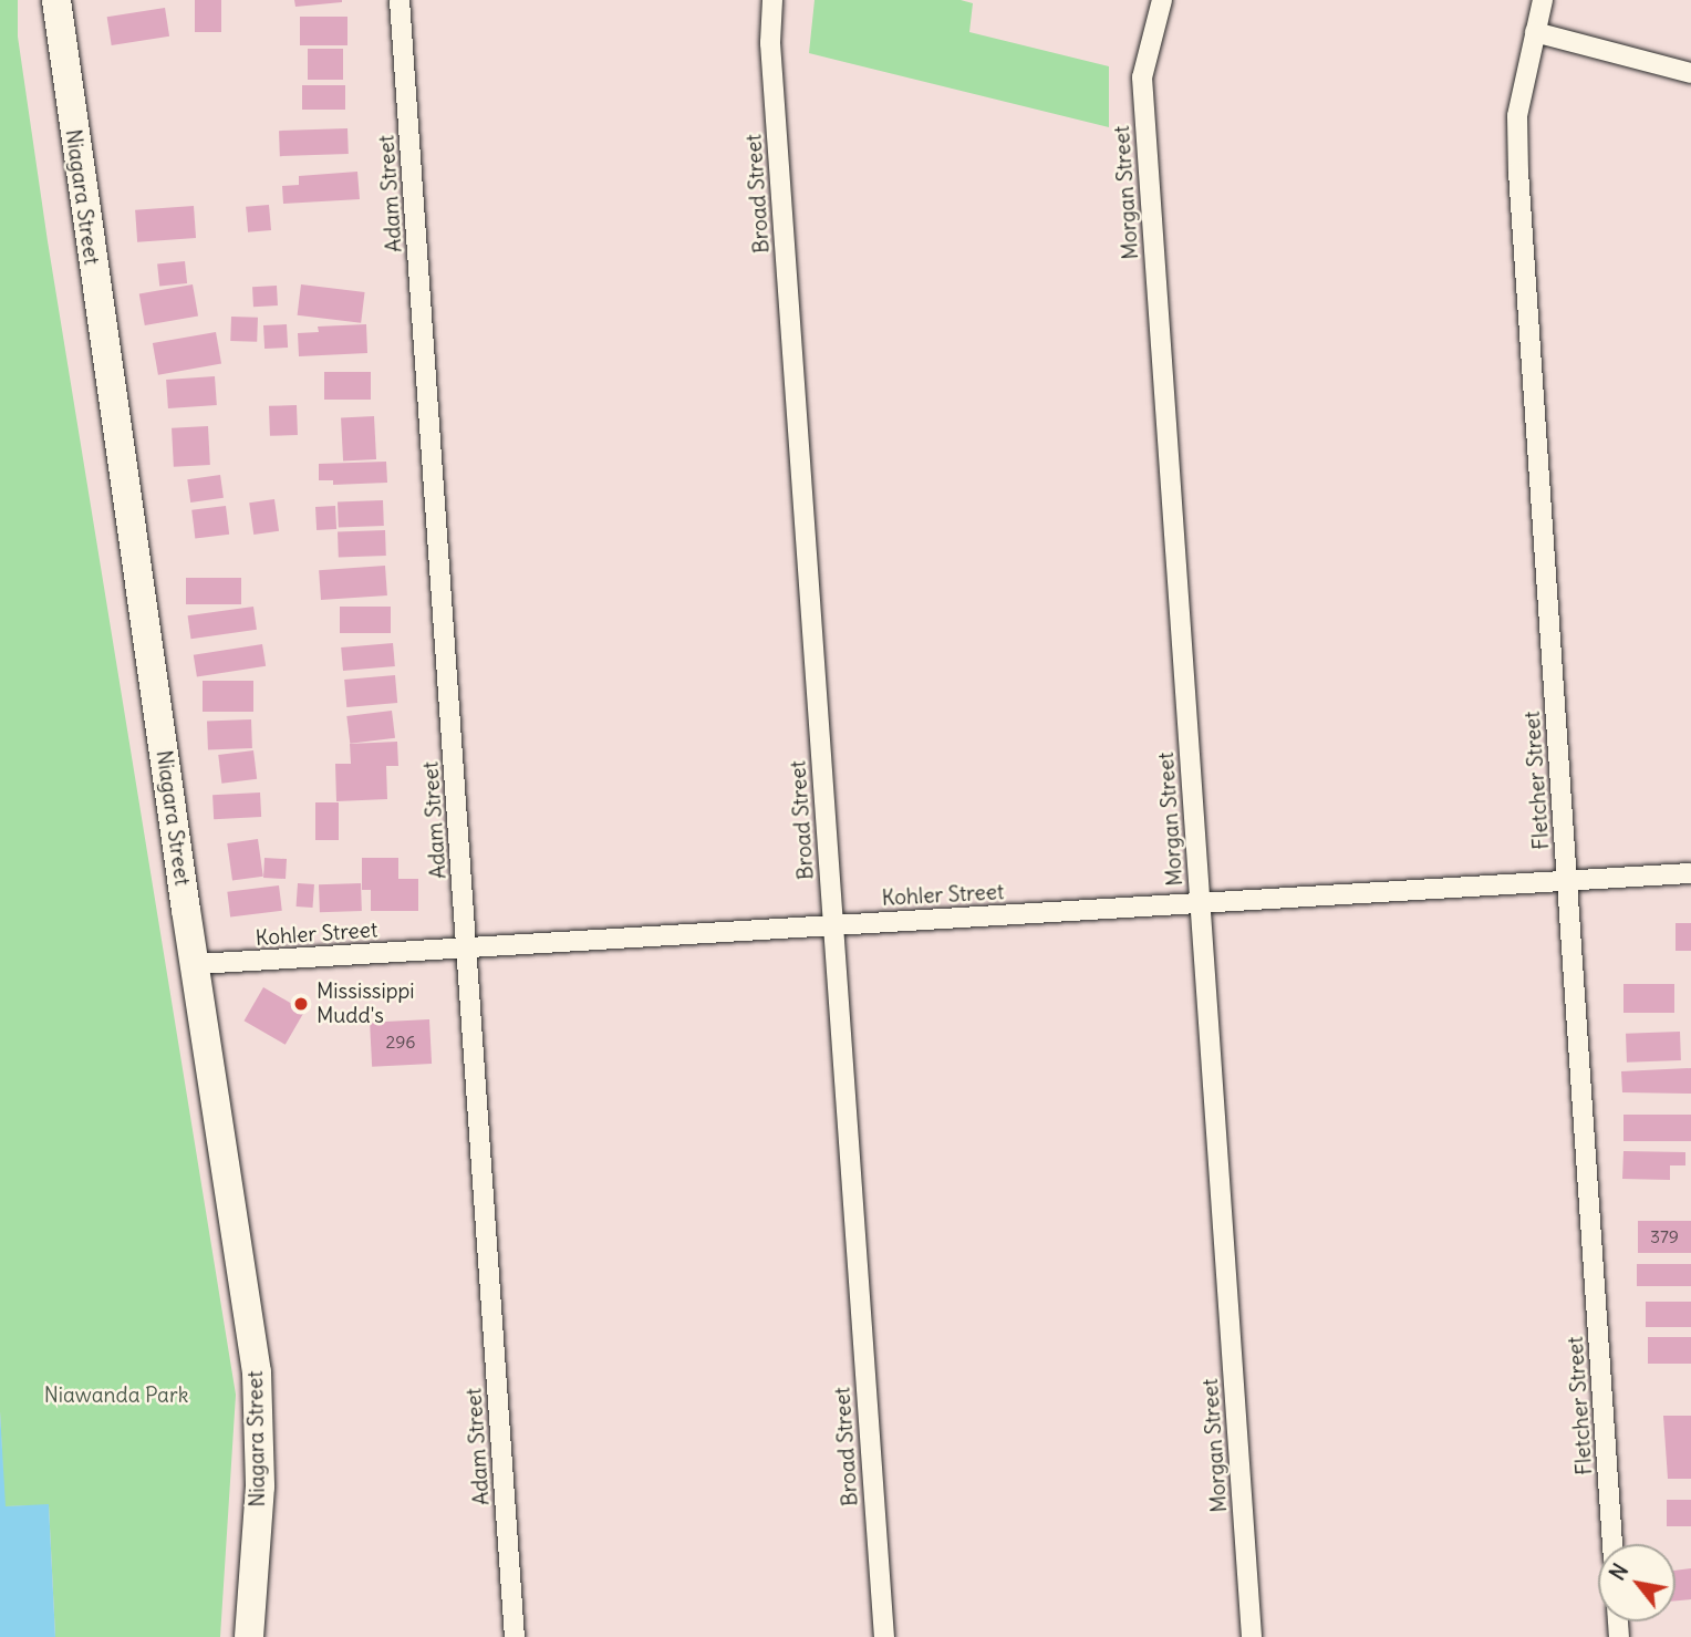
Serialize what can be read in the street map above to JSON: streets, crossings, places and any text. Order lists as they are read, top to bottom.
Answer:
{
  "streets": {
    "main road": ["Niagara Street"],
    "street": [
      "Morgan Street",
      "Adam Street",
      "Broad Street",
      "Fletcher Street",
      "Kohler Street"
    ]
  },
  "crossings": [
    ["Morgan Street", "Kohler Street"],
    ["Adam Street", "Kohler Street"],
    ["Broad Street", "Kohler Street"],
    ["Niagara Street", "Kohler Street"],
    ["Fletcher Street", "Kohler Street"]
  ],
  "parks": ["Niawanda Park"],
  "places": ["Mississippi Mudd's"],
  "house_numbers": ["296", "379"],
  "north": "top left"
}
